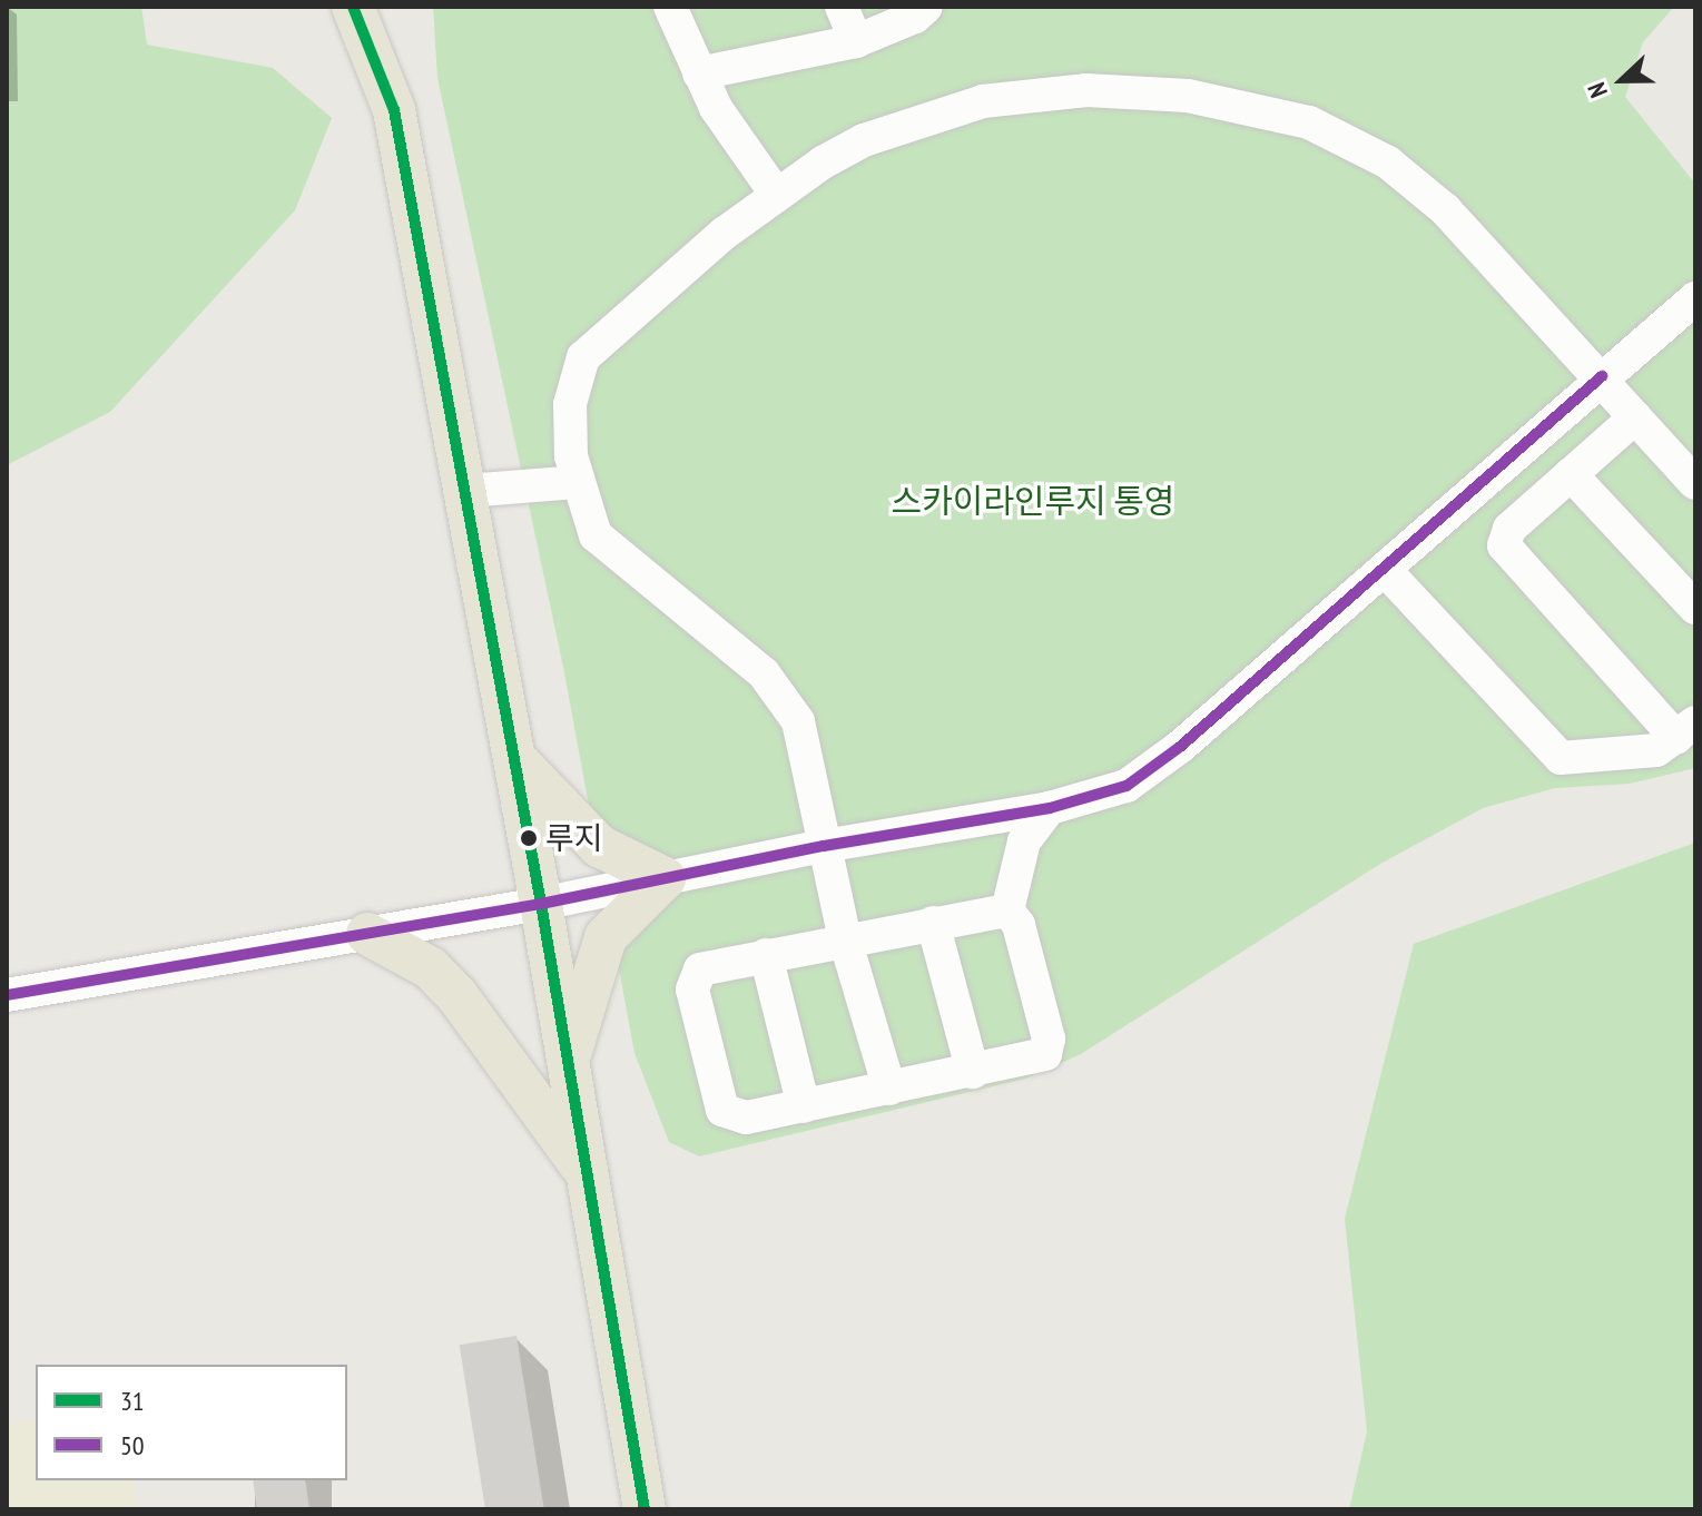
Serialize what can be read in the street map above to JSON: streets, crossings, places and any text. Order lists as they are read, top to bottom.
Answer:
{
  "parks": ["스카이라인루지 통영"],
  "places": ["루지"],
  "lines": ["transit line 31", "transit line 50"],
  "legend": ["31", "50"],
  "north": "left"
}
